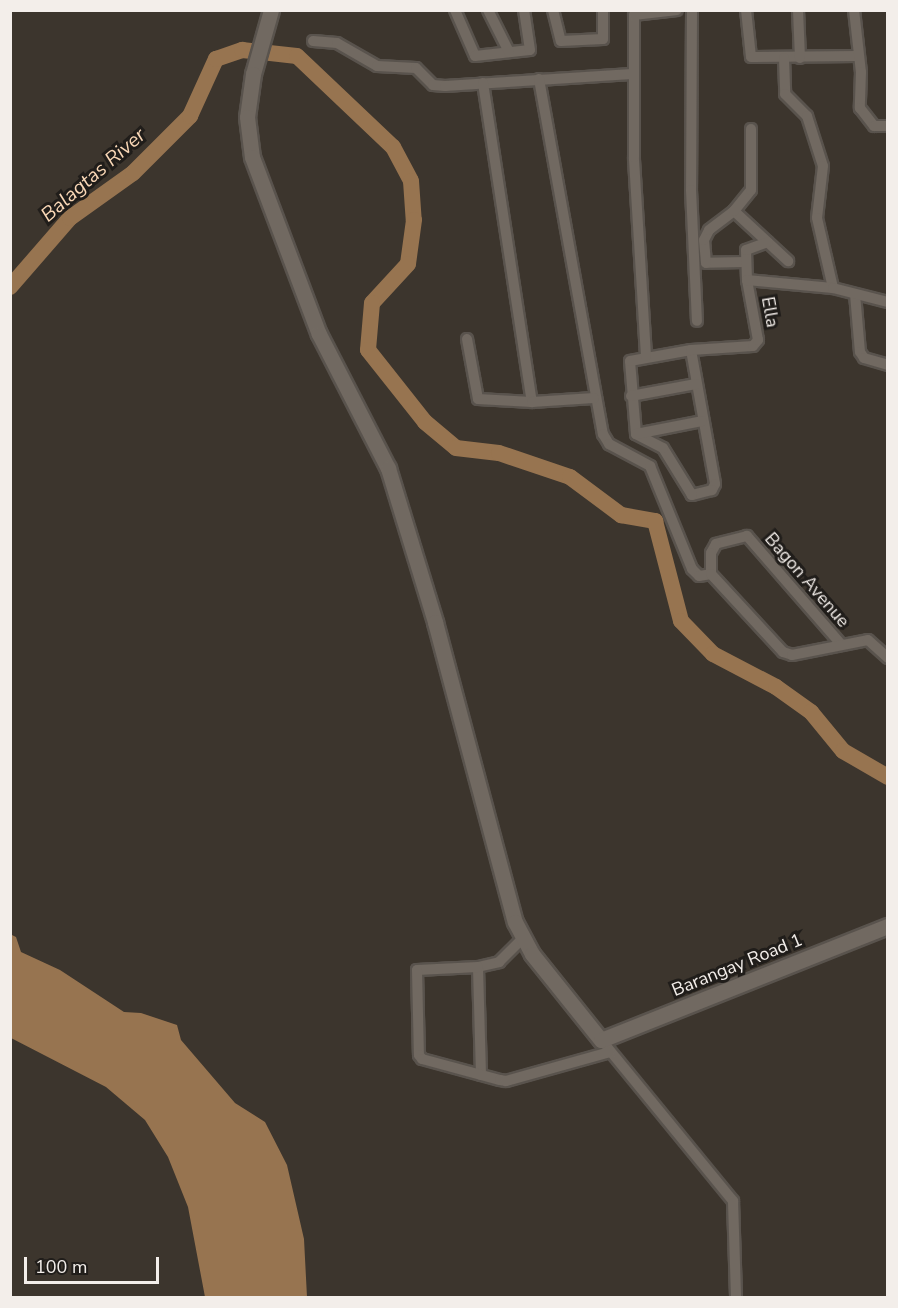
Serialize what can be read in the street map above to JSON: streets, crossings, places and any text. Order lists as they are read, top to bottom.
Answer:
{
  "streets": {
    "street": ["Ella", "Bagon Avenue", "Barangay Road 1"]
  },
  "water": ["Balagtas River"],
  "scale_bar": "100 m"
}
